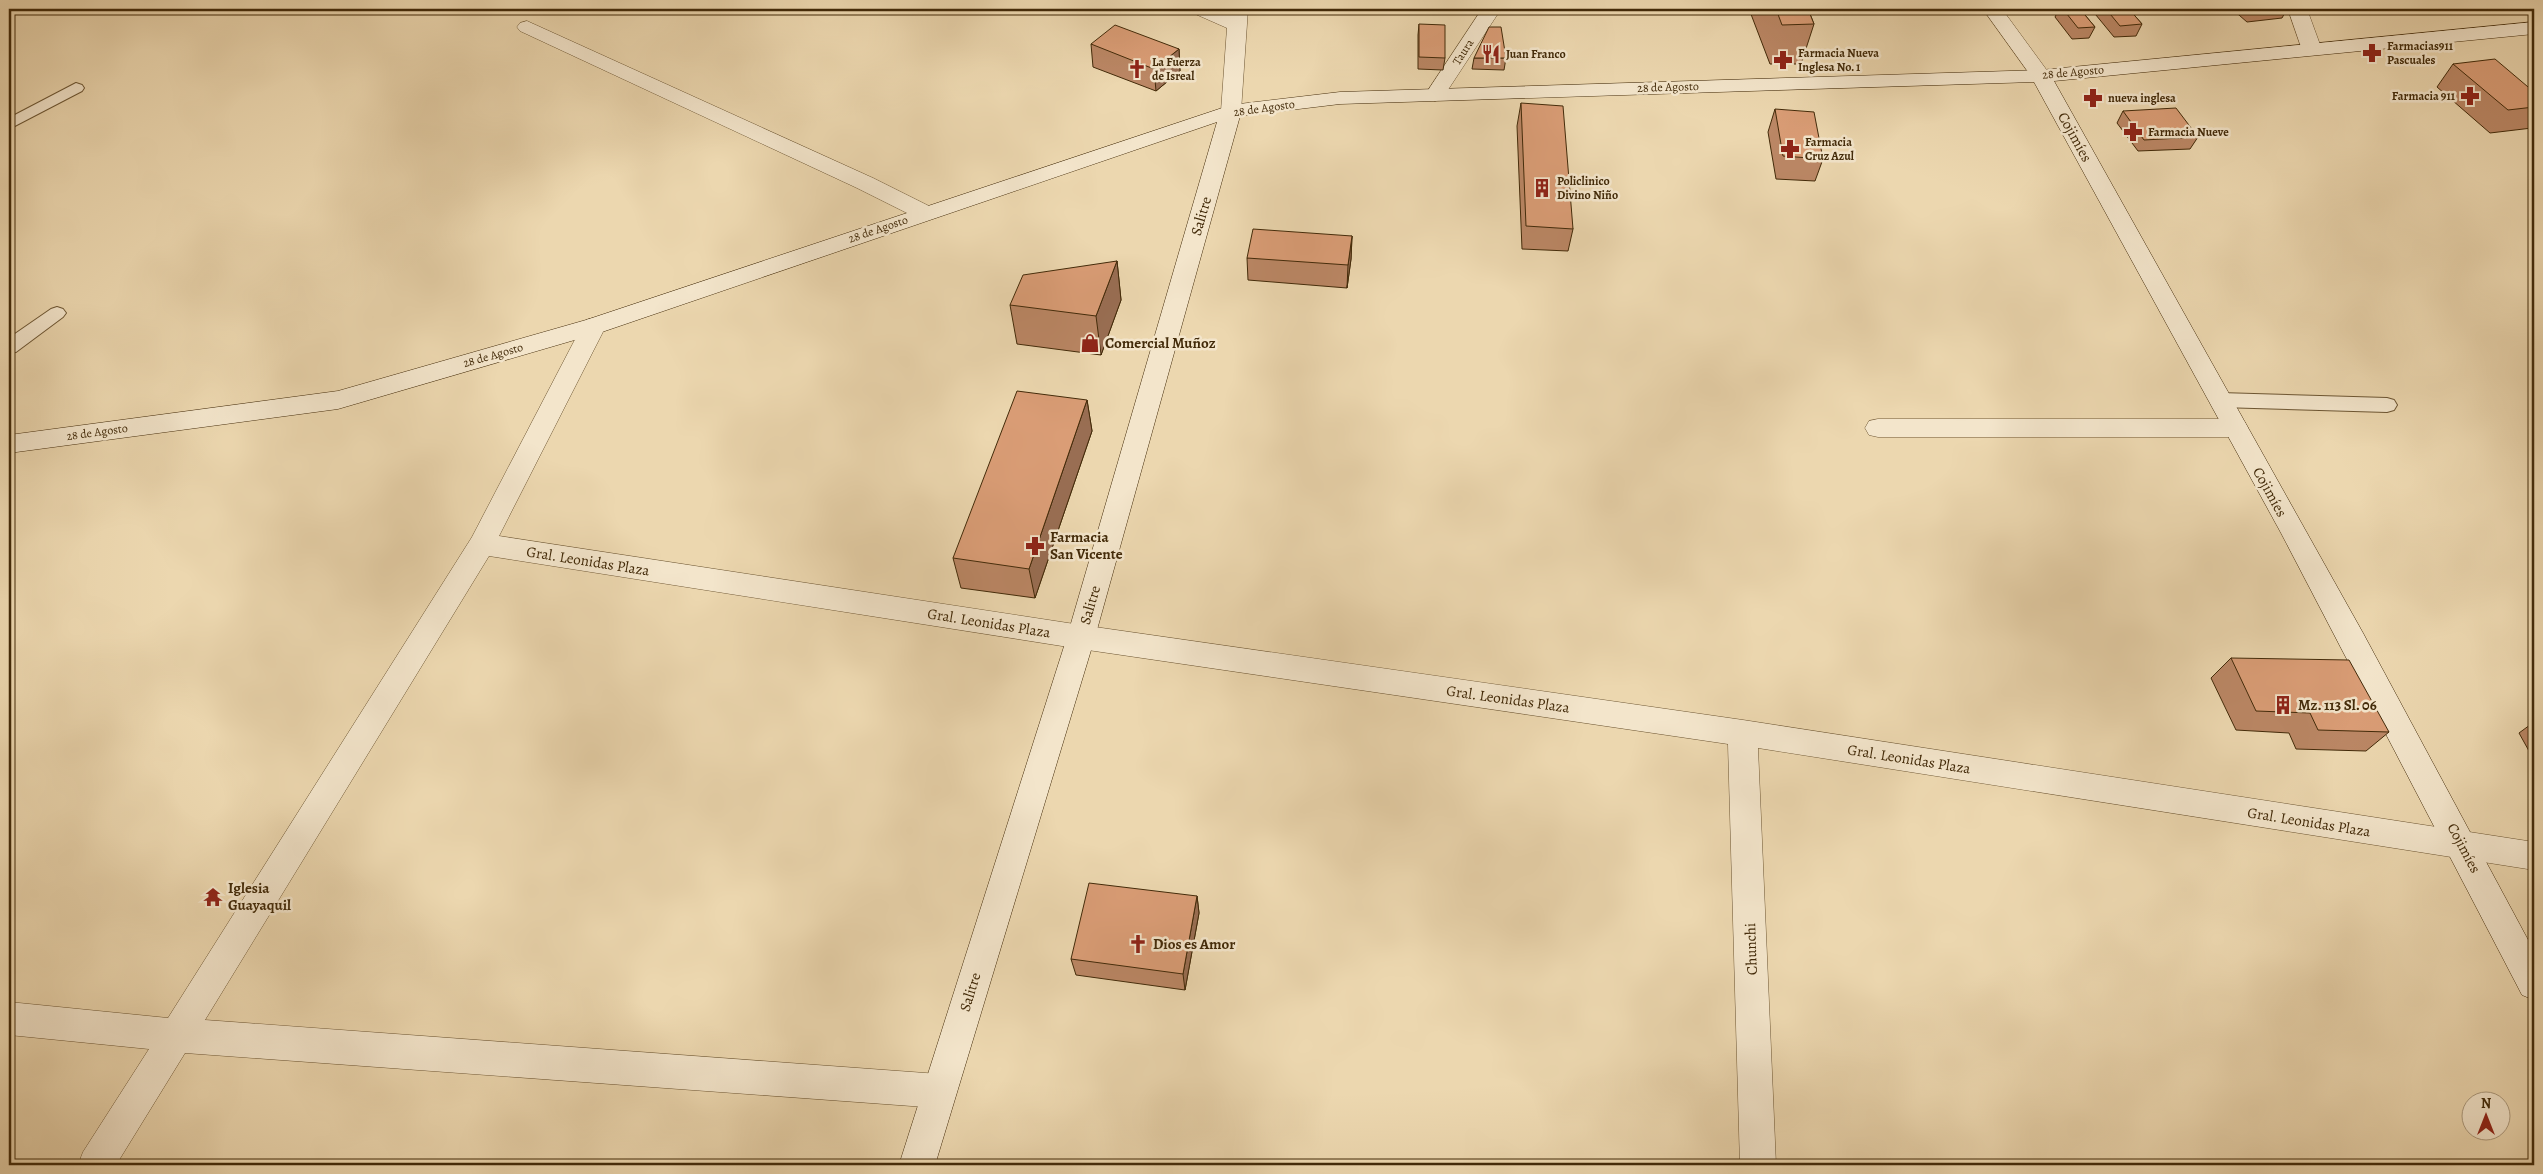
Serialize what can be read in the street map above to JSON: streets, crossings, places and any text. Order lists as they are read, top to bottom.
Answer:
{
  "streets": {
    "street": [
      "Taura",
      "28 de Agosto",
      "Cojimíes",
      "Salitre",
      "Gral. Leonidas Plaza",
      "Chunchi"
    ]
  },
  "crossings": [
    ["Taura", "28 de Agosto"],
    ["28 de Agosto", "Cojimíes"],
    ["28 de Agosto", "Salitre"],
    ["Cojimíes", "Gral. Leonidas Plaza"],
    ["Salitre", "Gral. Leonidas Plaza"],
    ["Gral. Leonidas Plaza", "Chunchi"]
  ],
  "places": {
    "pharmacy": [
      "Farmacias911 Pascuales",
      "Farmacia Nueva Inglesa No. 1",
      "Farmacia 911",
      "nueva inglesa",
      "Farmacia Nueve",
      "Farmacia Cruz Azul",
      "Farmacia San Vicente"
    ],
    "restaurant": ["Juan Franco"],
    "church": ["La Fuerza de Isreal", "Dios es Amor"],
    "building": ["Policlinico Divino Niño", "Mz. 113 Sl. 06"],
    "shop": ["Comercial Muñoz"],
    "temple": ["Iglesia Guayaquil"]
  },
  "north": "top"
}
